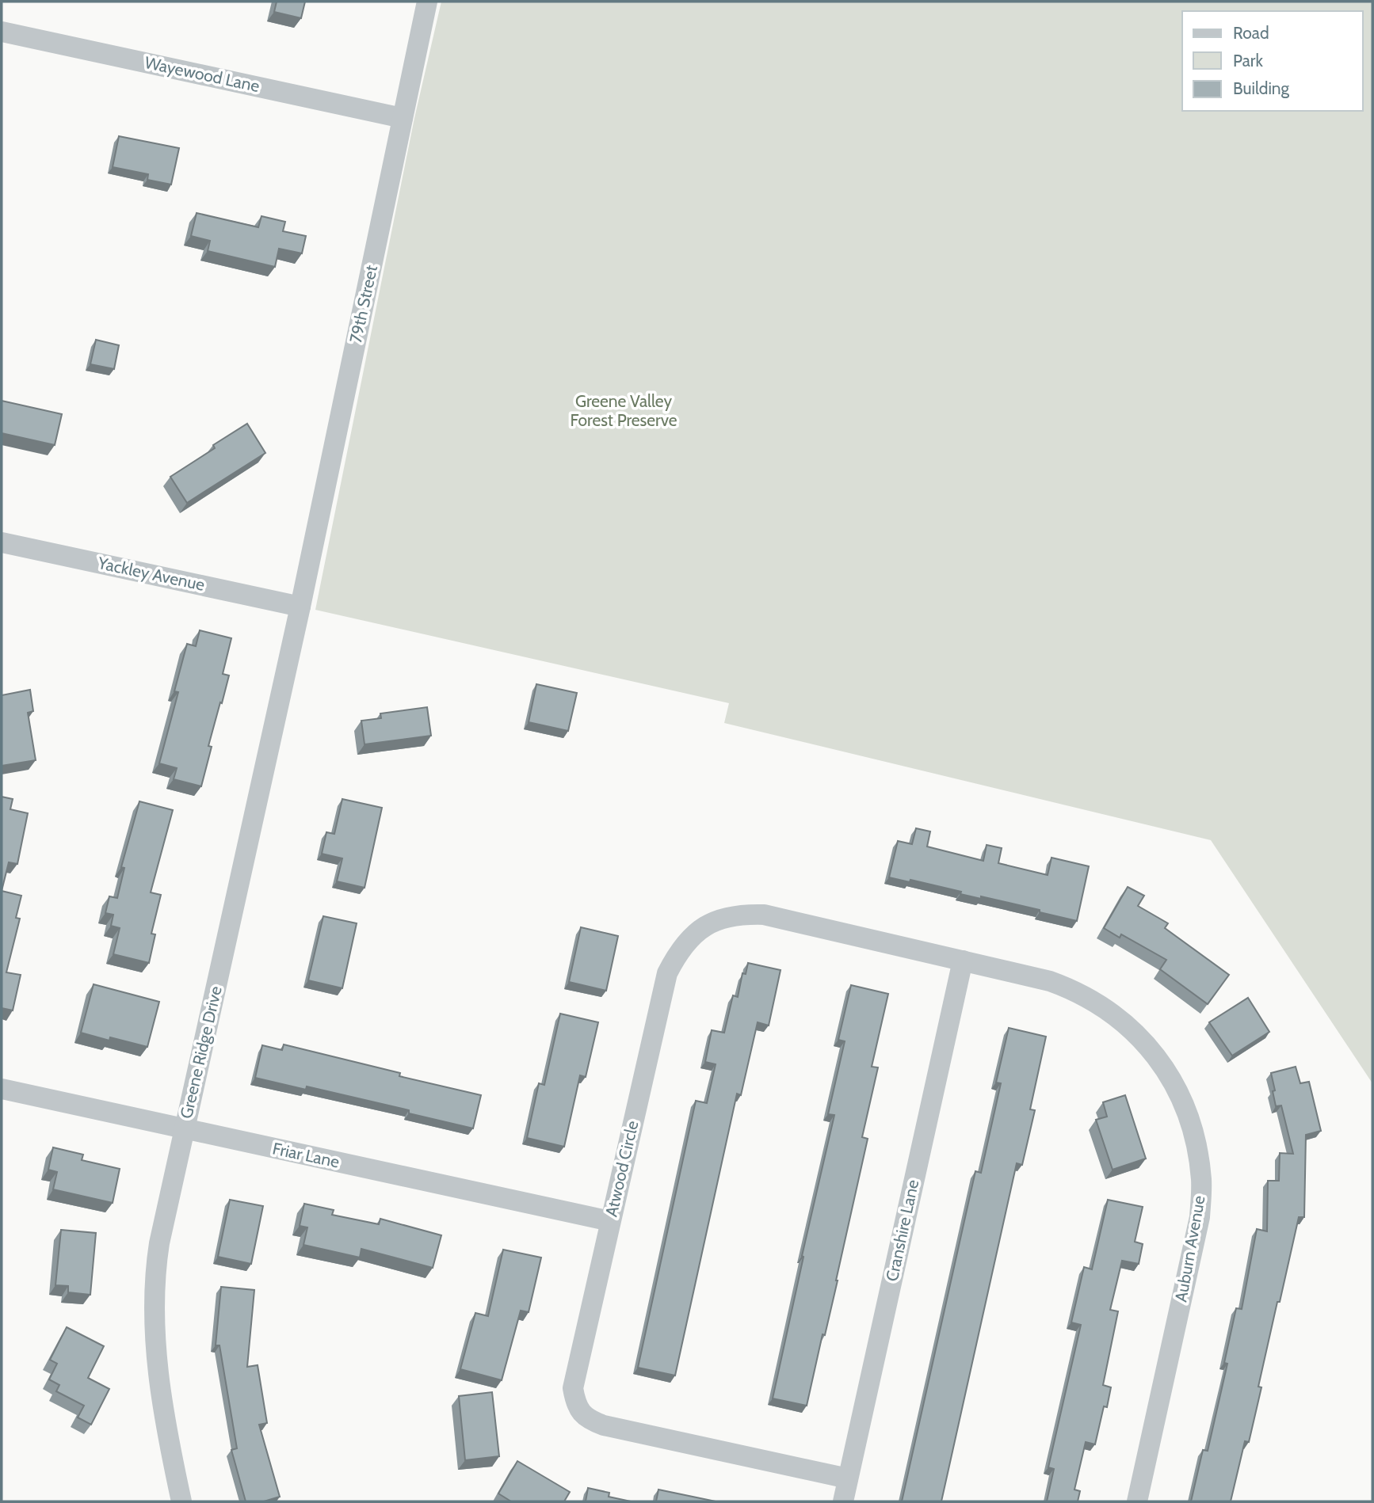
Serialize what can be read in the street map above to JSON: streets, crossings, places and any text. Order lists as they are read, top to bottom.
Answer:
{
  "streets": {
    "street": [
      "Wayewood Lane",
      "79th Street",
      "Yackley Avenue",
      "Greene Ridge Drive",
      "Friar Lane",
      "Atwood Circle",
      "Cranshire Lane",
      "Auburn Avenue"
    ]
  },
  "crossings": [
    ["Wayewood Lane", "79th Street"],
    ["79th Street", "Yackley Avenue"],
    ["79th Street", "Greene Ridge Drive"],
    ["Yackley Avenue", "Greene Ridge Drive"],
    ["Greene Ridge Drive", "Friar Lane"],
    ["Friar Lane", "Atwood Circle"],
    ["Atwood Circle", "Cranshire Lane"],
    ["Atwood Circle", "Auburn Avenue"],
    ["Cranshire Lane", "Auburn Avenue"]
  ],
  "parks": ["Greene Valley Forest Preserve"],
  "legend": ["Road", "Park", "Building"]
}
